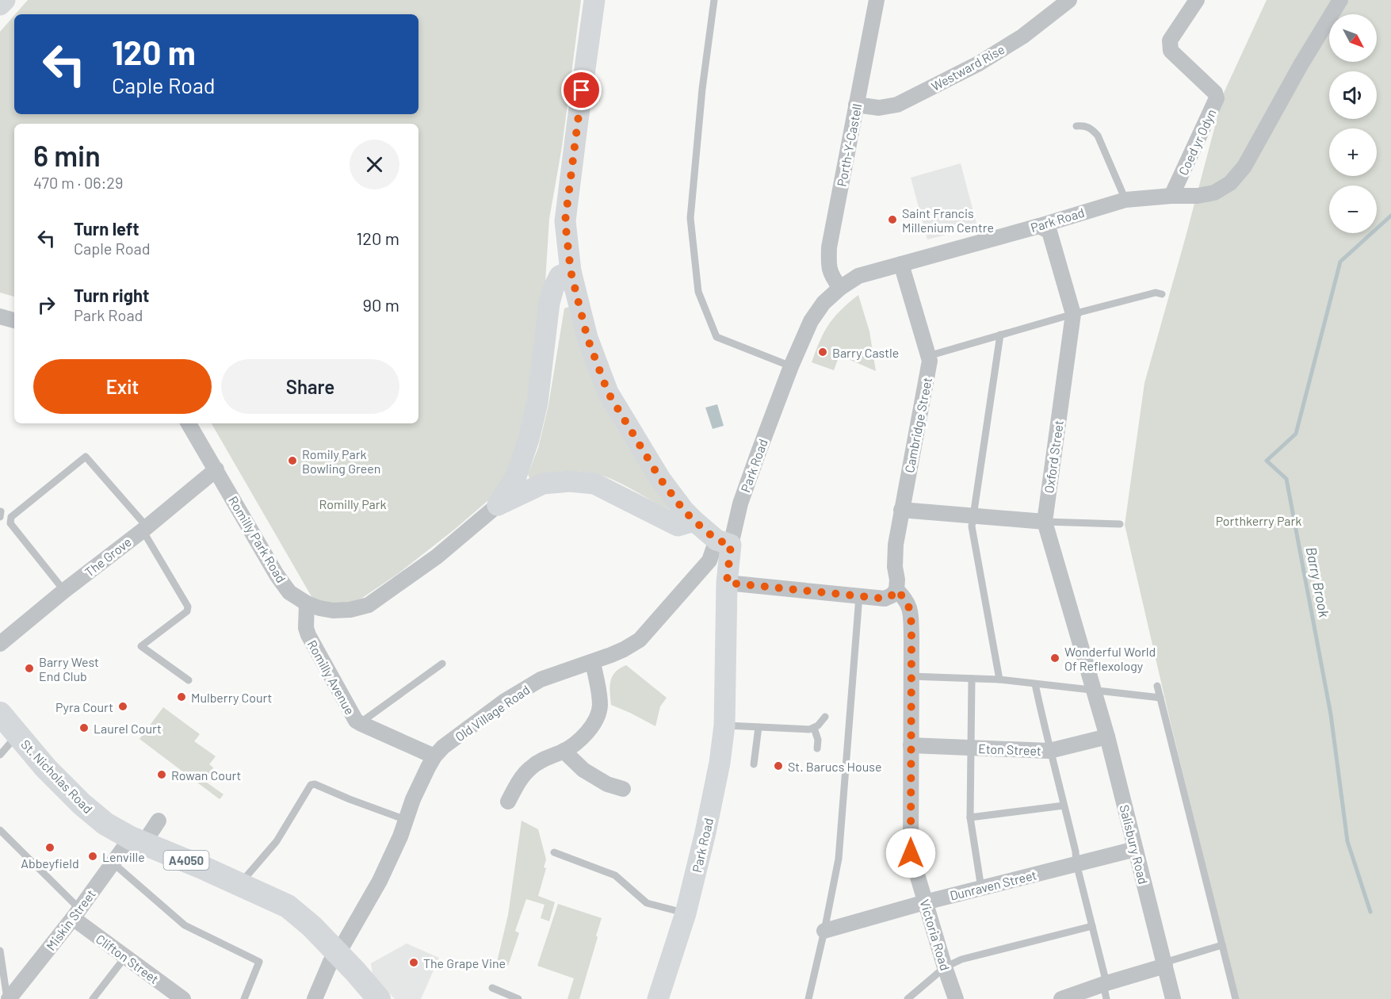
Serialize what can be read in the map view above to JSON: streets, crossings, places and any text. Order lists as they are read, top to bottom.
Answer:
{
  "streets": {
    "main road": ["St. Nicholas Road", "A4050"],
    "street": [
      "Westward Rise",
      "Coed yr Odyn",
      "Porth-Y-Castell",
      "Park Road",
      "Cambridge Street",
      "Oxford Street",
      "Romilly Park Road",
      "The Grove",
      "Romilly Avenue",
      "Old Village Road",
      "Eton Street",
      "Salisbury Road",
      "Dunraven Street",
      "Miskin Street",
      "Victoria Road",
      "Clifton Street"
    ]
  },
  "crossings": [
    ["Westward Rise", "Porth-Y-Castell"],
    ["Coed yr Odyn", "Park Road"],
    ["Porth-Y-Castell", "Park Road"],
    ["Park Road", "Cambridge Street"],
    ["Park Road", "Oxford Street"],
    ["Park Road", "Old Village Road"],
    ["Cambridge Street", "Victoria Road"],
    ["Oxford Street", "Salisbury Road"],
    ["Romilly Park Road", "The Grove"],
    ["Romilly Park Road", "Romilly Avenue"],
    ["Romilly Avenue", "Old Village Road"],
    ["Old Village Road", "St. Nicholas Road"],
    ["Eton Street", "Salisbury Road"],
    ["Eton Street", "Victoria Road"],
    ["St. Nicholas Road", "Miskin Street"],
    ["Salisbury Road", "Dunraven Street"],
    ["Dunraven Street", "Victoria Road"],
    ["Miskin Street", "Clifton Street"]
  ],
  "water": ["Barry Brook"],
  "parks": ["Romilly Park", "Porthkerry Park"],
  "places": [
    "Saint Francis Millenium Centre",
    "Barry Castle",
    "Romily Park Bowling Green",
    "Wonderful World Of Reflexology",
    "Barry West End Club",
    "Mulberry Court",
    "Pyra Court",
    "Laurel Court",
    "St. Barucs House",
    "Rowan Court",
    "Abbeyfield",
    "Lenville",
    "The Grape Vine"
  ],
  "north": "bottom right",
  "page": {
    "map_buttons": ["+", "−"],
    "turn": ["120 m", "Caple Road"],
    "heading": ["6 min", "470 m · 06:29"],
    "list": [
      {
        "name": "Turn left",
        "note": "Caple Road",
        "value": "120 m"
      },
      {
        "name": "Turn right",
        "note": "Park Road",
        "value": "90 m"
      }
    ],
    "buttons": ["Exit", "Share"]
  }
}
